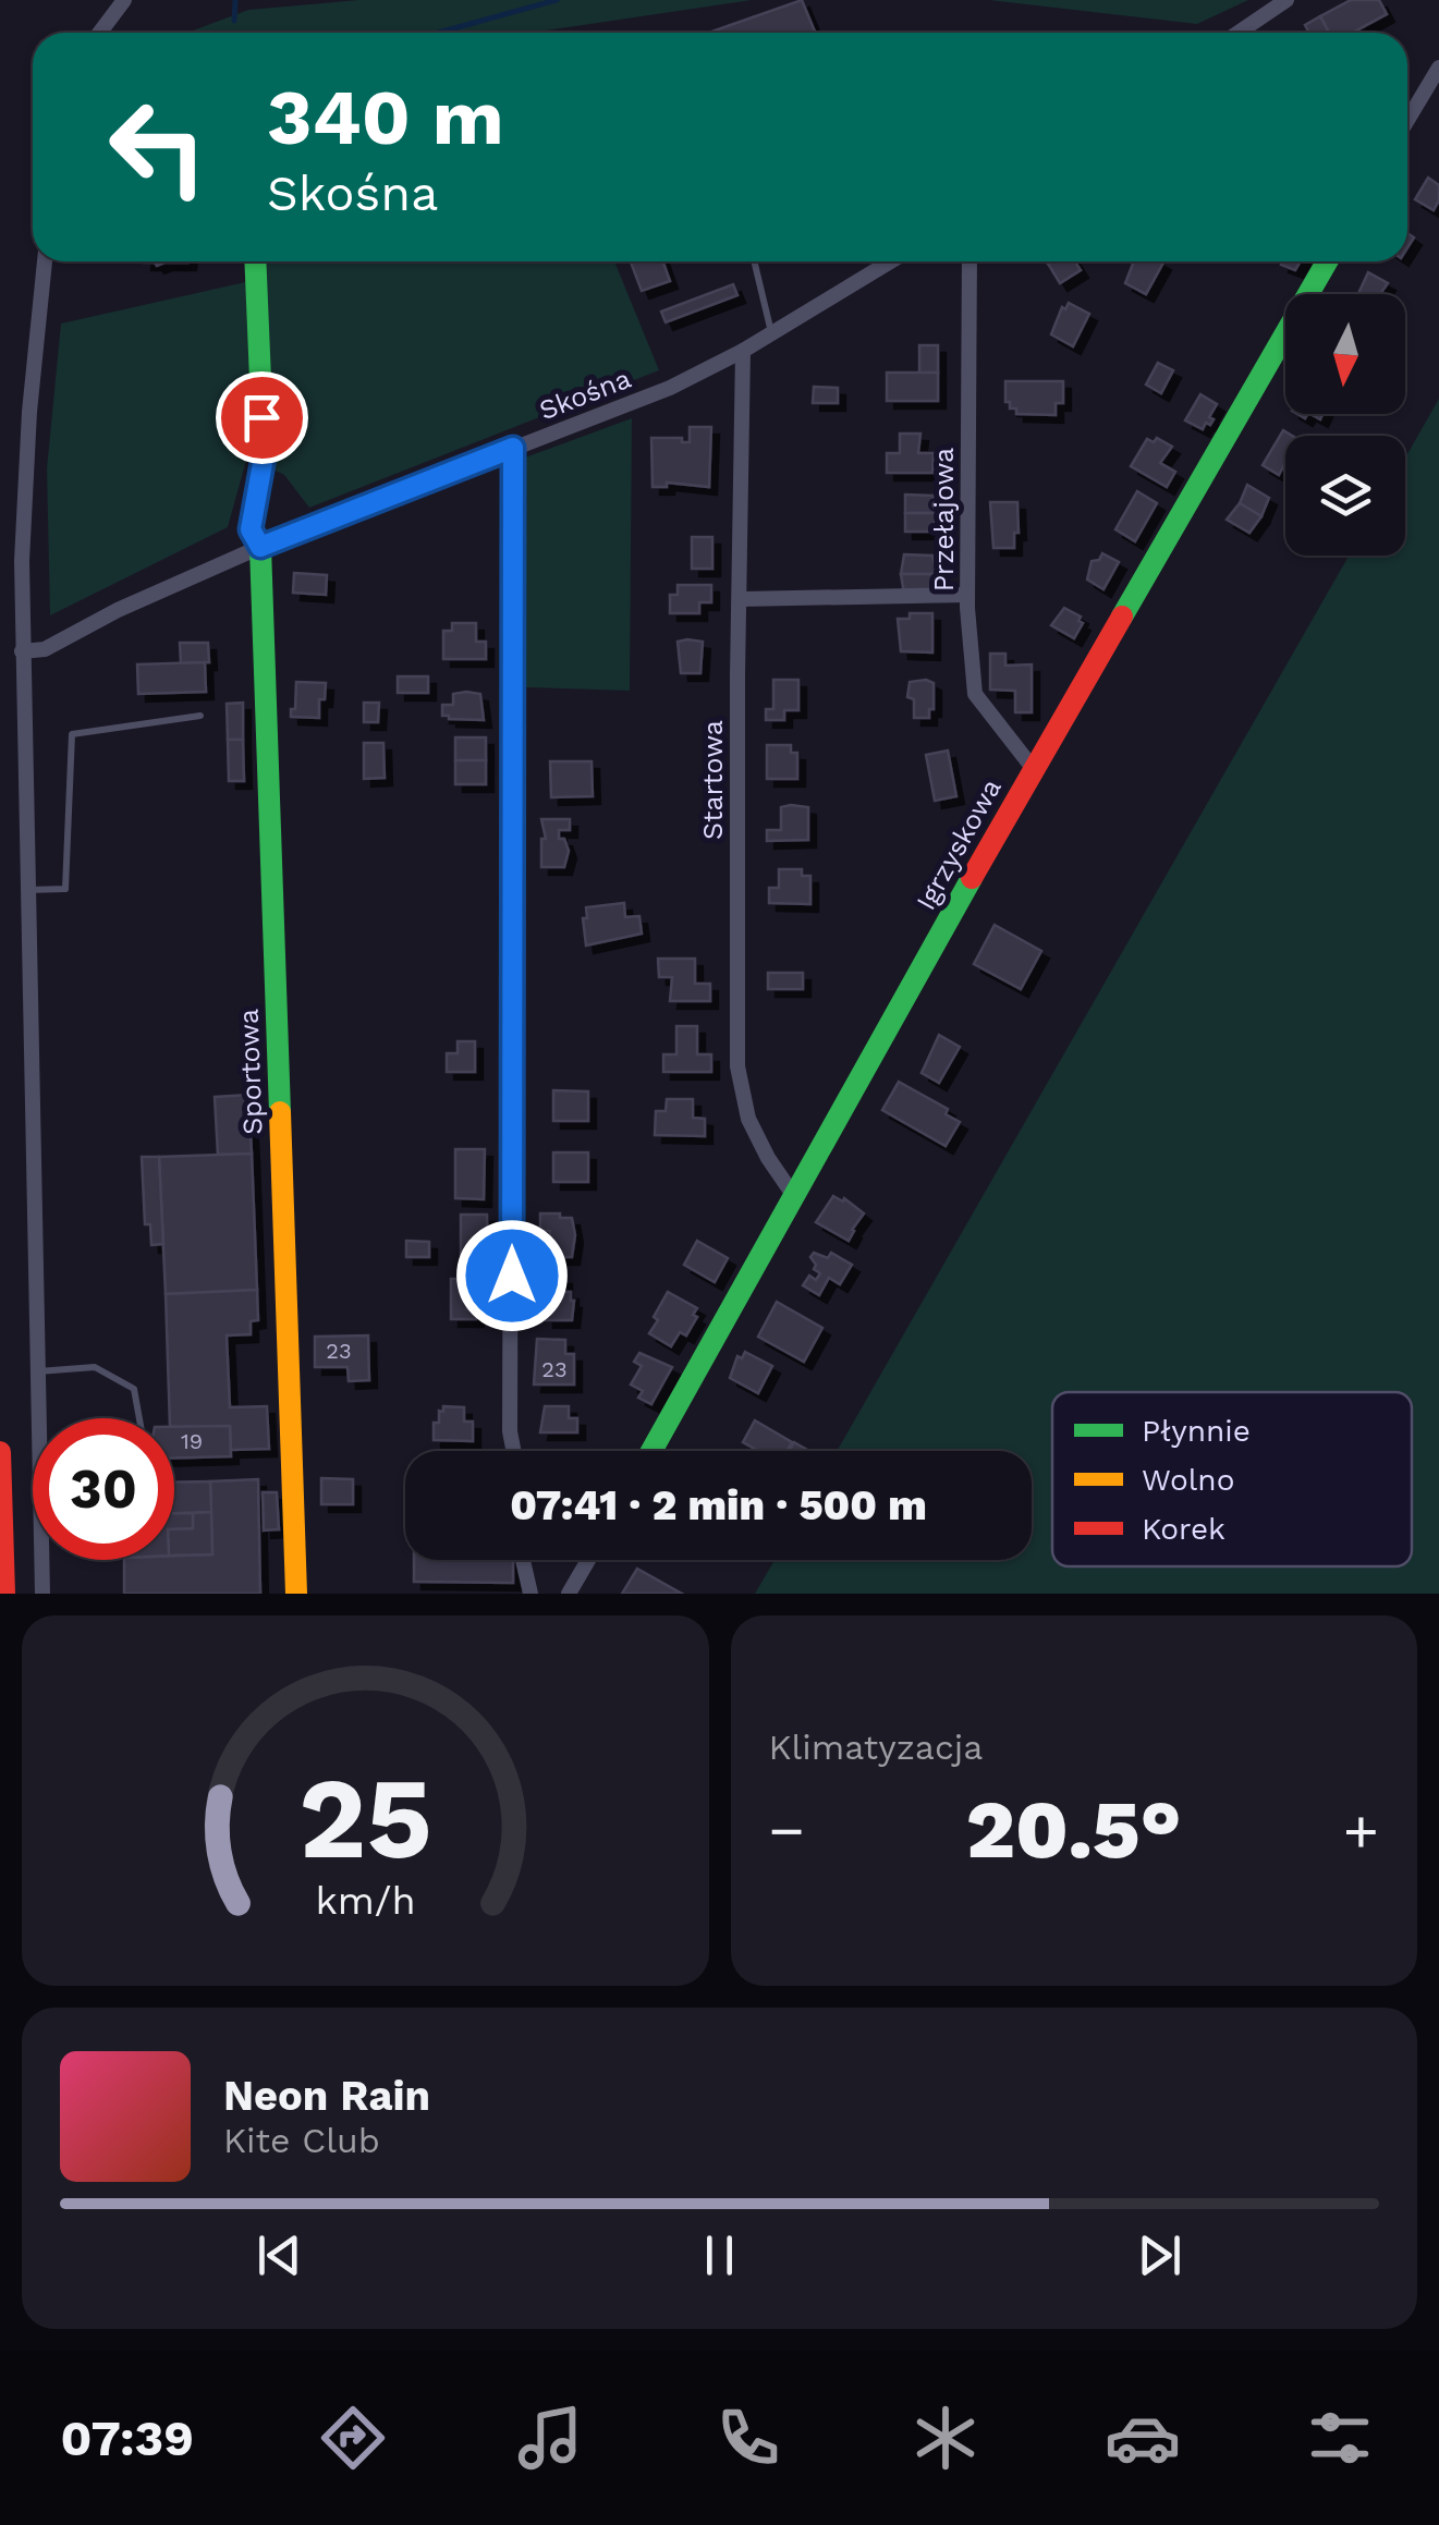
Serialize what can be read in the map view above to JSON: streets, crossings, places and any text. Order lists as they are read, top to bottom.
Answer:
{
  "streets": {
    "main road": ["Igrzyskowa", "Sportowa"],
    "street": ["Skośna", "Przełajowa", "Startowa"]
  },
  "crossings": [
    ["Skośna", "Startowa"],
    ["Skośna", "Sportowa"],
    ["Przełajowa", "Igrzyskowa"],
    ["Startowa", "Igrzyskowa"]
  ],
  "house_numbers": ["23", "23", "19"],
  "legend": ["Płynnie", "Wolno", "Korek"],
  "north": "bottom",
  "page": {
    "turn": ["340 m", "Skośna"],
    "limit": "30",
    "trip": "07:41 · 2 min · 500 m",
    "tile": "Klimatyzacja",
    "heat": ["−", "20.5°", "+"],
    "song": ["Neon Rain", "Kite Club"],
    "tabs": "07:39",
    "gauge": ["25", "km/h"]
  }
}
